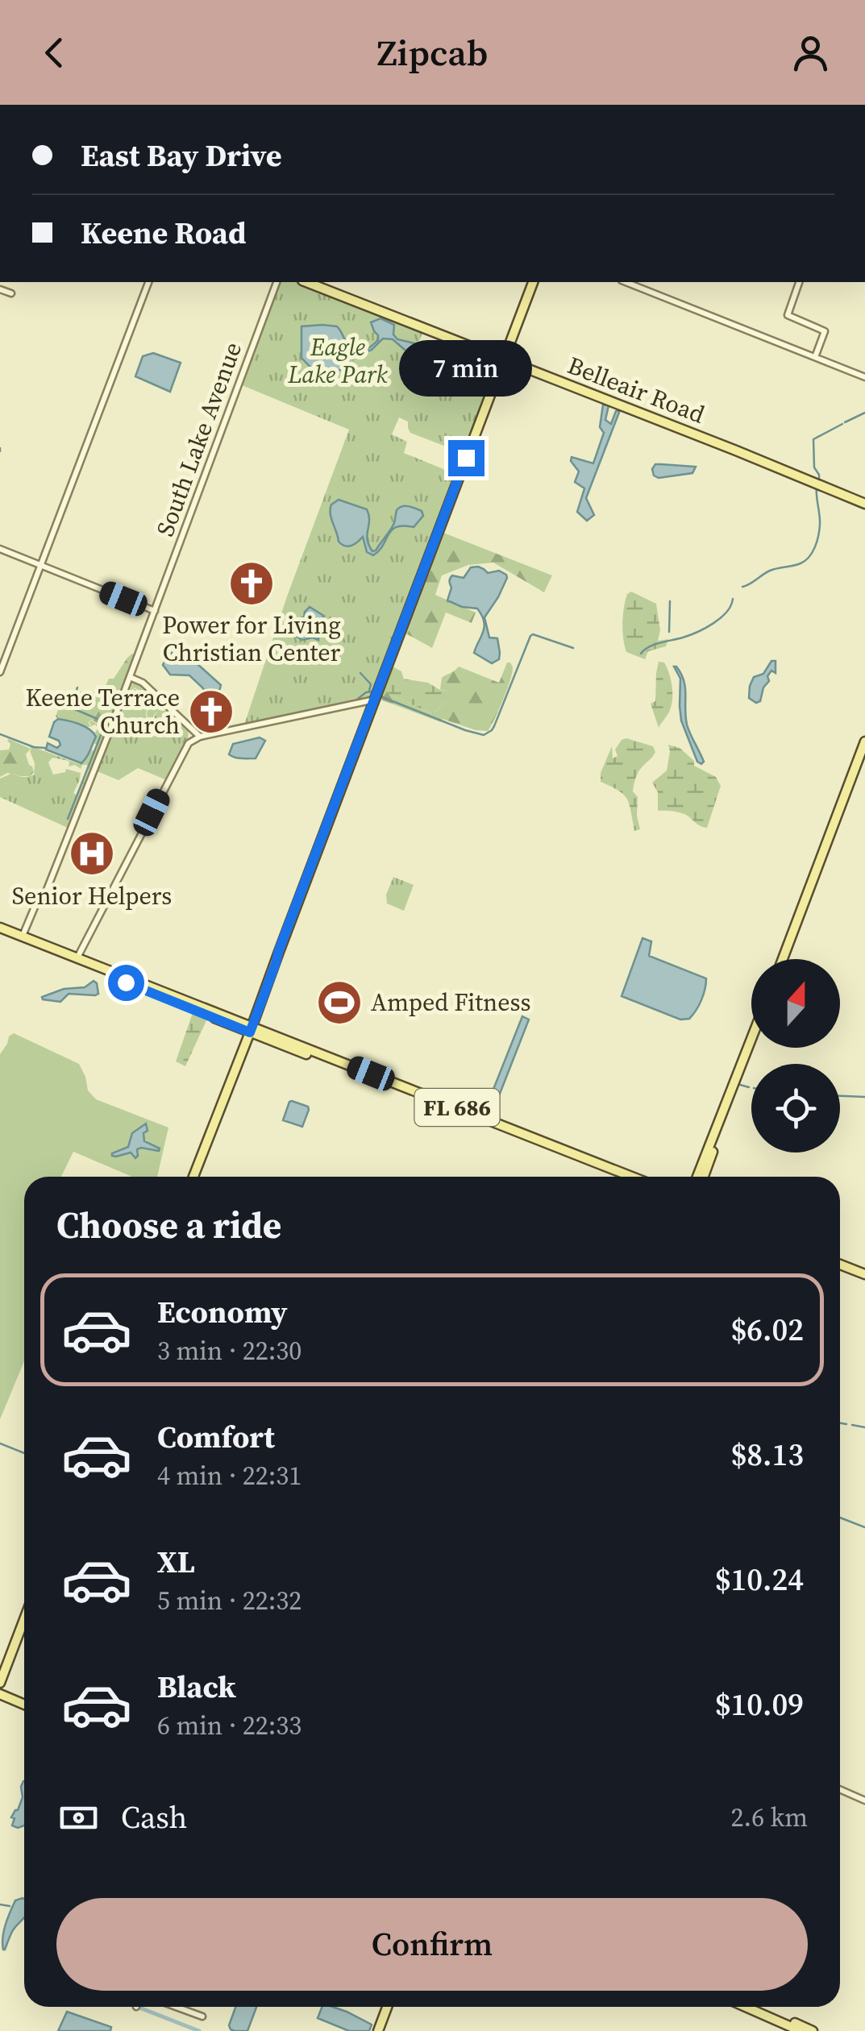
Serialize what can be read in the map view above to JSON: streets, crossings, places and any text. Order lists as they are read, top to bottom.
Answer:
{
  "streets": {
    "main road": ["Belleair Road", "FL 686"],
    "street": ["South Lake Avenue"]
  },
  "parks": ["Eagle Lake Park"],
  "places": {
    "church": ["Power for Living Christian Center", "Keene Terrace Church"],
    "hospital": ["Senior Helpers"],
    "sports": ["Amped Fitness"]
  },
  "north": "top",
  "page": {
    "header": "Zipcab",
    "banner": ["East Bay Drive", "Keene Road"],
    "bubble": "7 min",
    "heading": "Choose a ride",
    "list": [
      {
        "name": "Economy",
        "note": "3 min · 22:30",
        "value": "$6.02"
      },
      {
        "name": "Comfort",
        "note": "4 min · 22:31",
        "value": "$8.13"
      },
      {
        "name": "XL",
        "note": "5 min · 22:32",
        "value": "$10.24"
      },
      {
        "name": "Black",
        "note": "6 min · 22:33",
        "value": "$10.09"
      }
    ],
    "pay": ["Cash", "2.6 km"],
    "buttons": "Confirm"
  }
}
